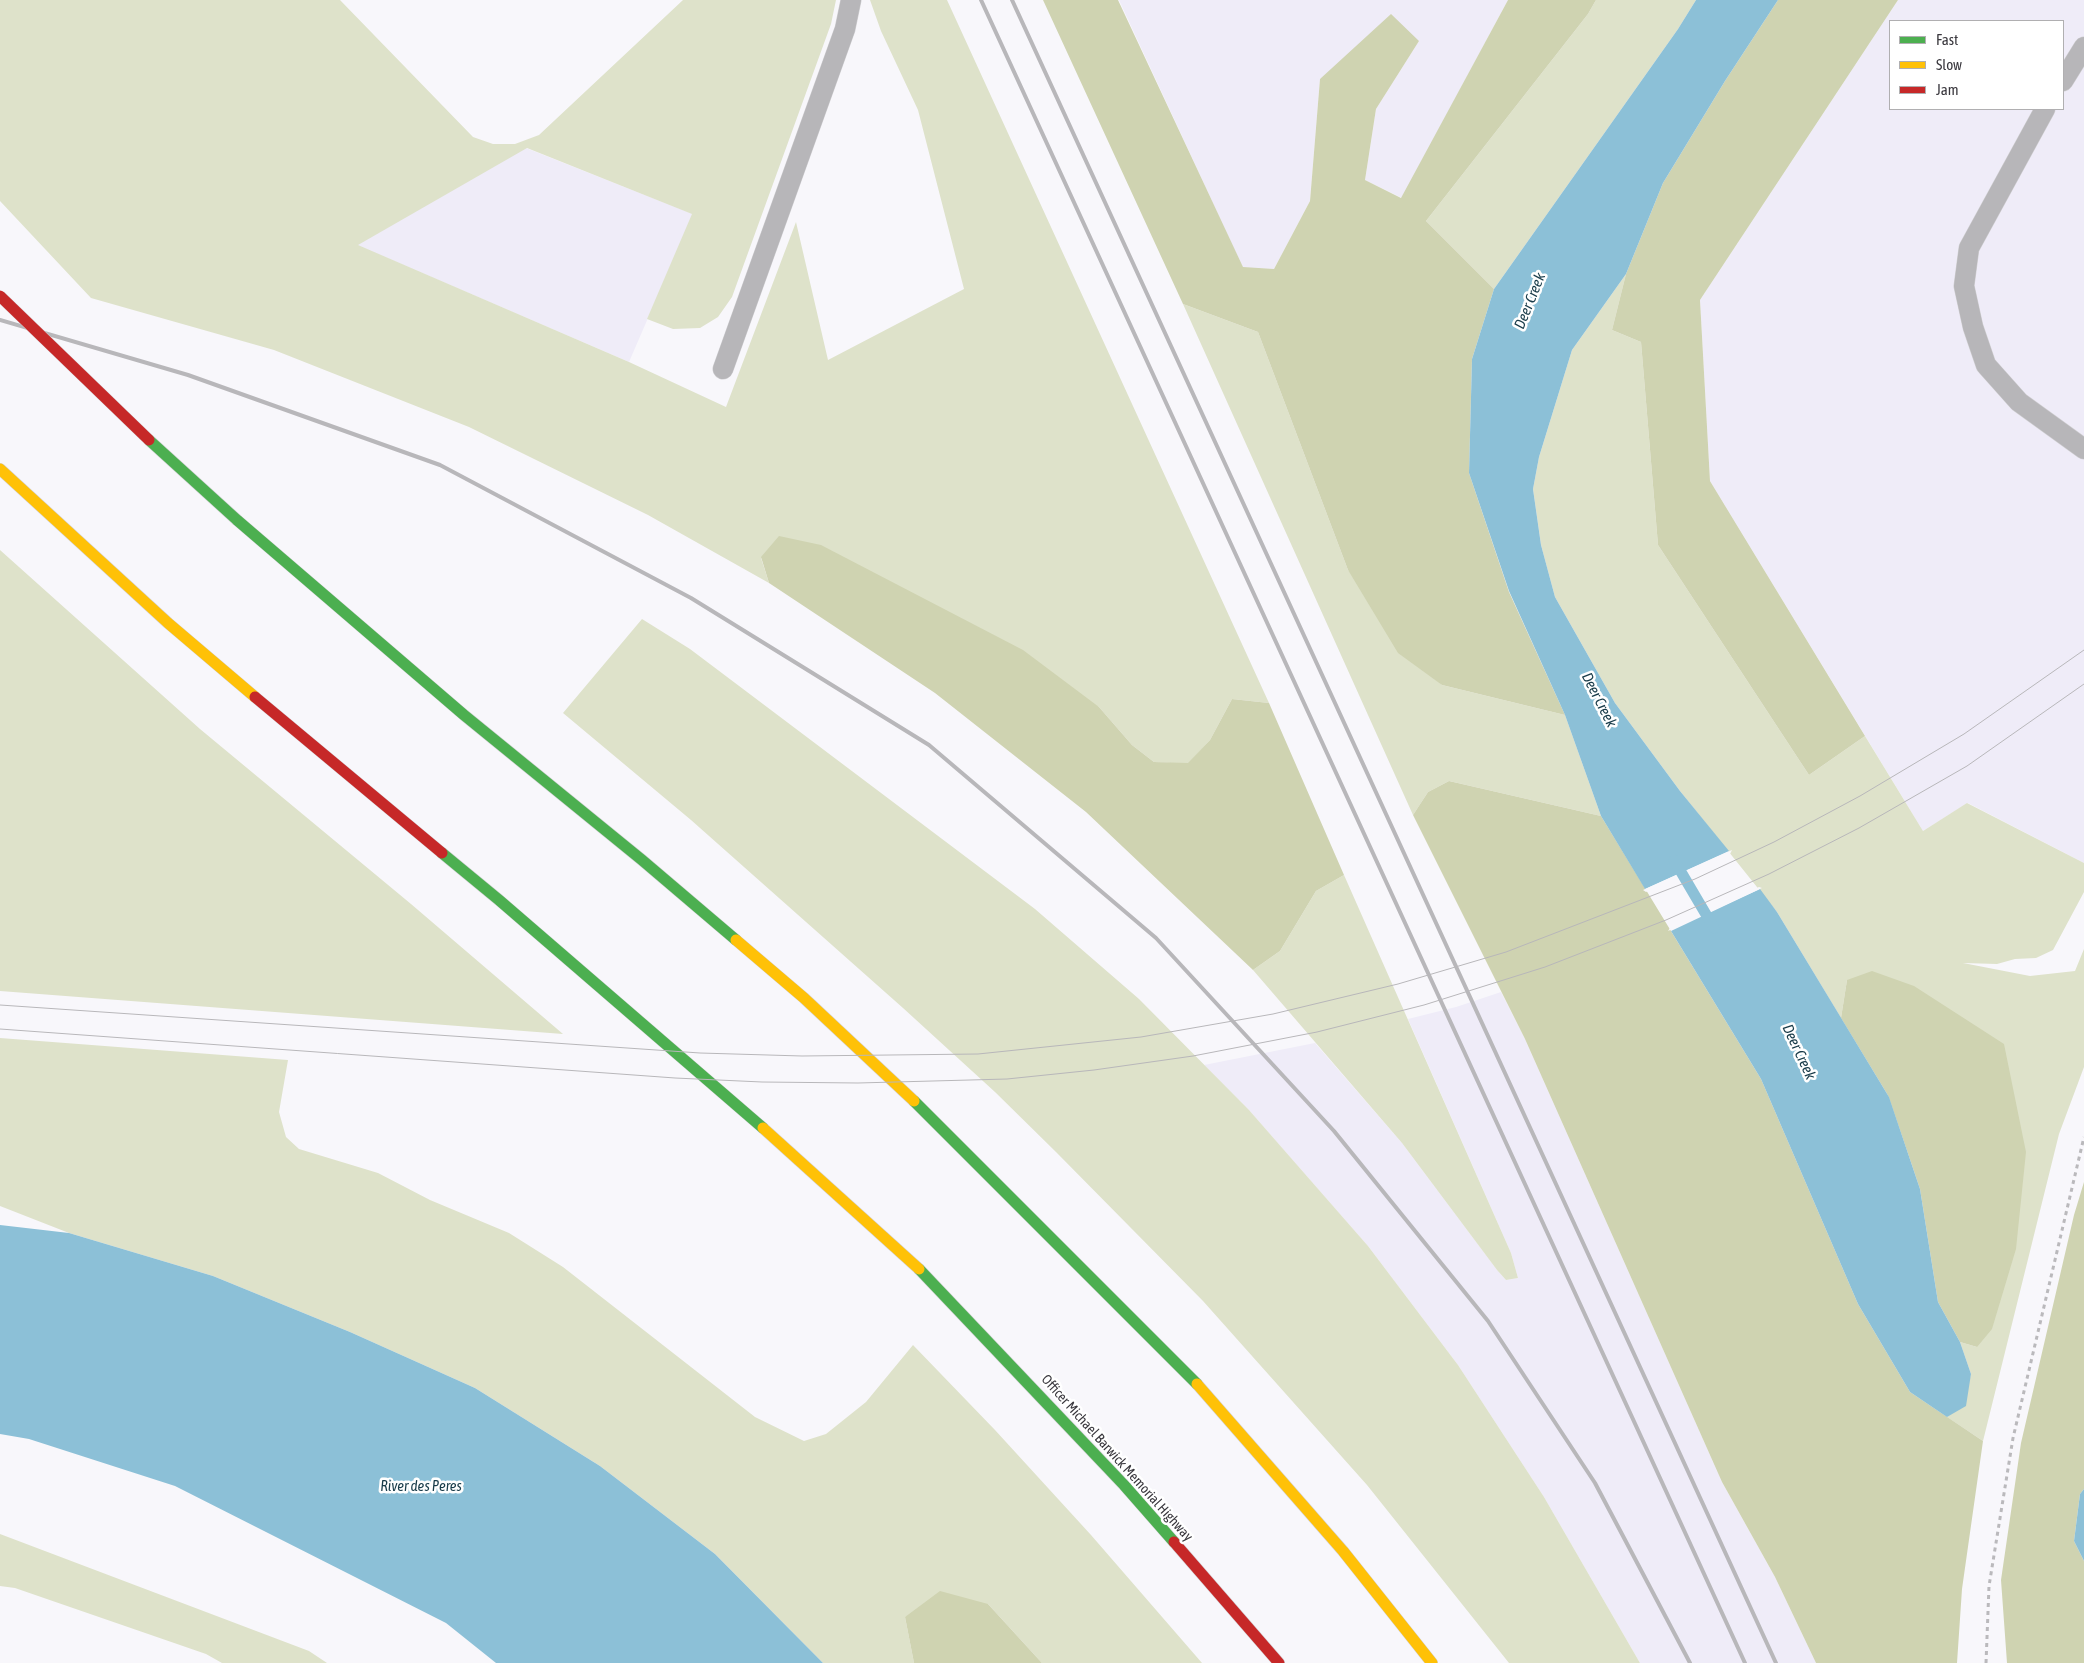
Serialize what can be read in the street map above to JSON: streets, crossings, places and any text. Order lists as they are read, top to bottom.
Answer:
{
  "streets": {
    "highway": ["Officer Michael Barwick Memorial Highway"]
  },
  "water": ["Deer Creek", "River des Peres"],
  "legend": ["Fast", "Slow", "Jam"]
}
